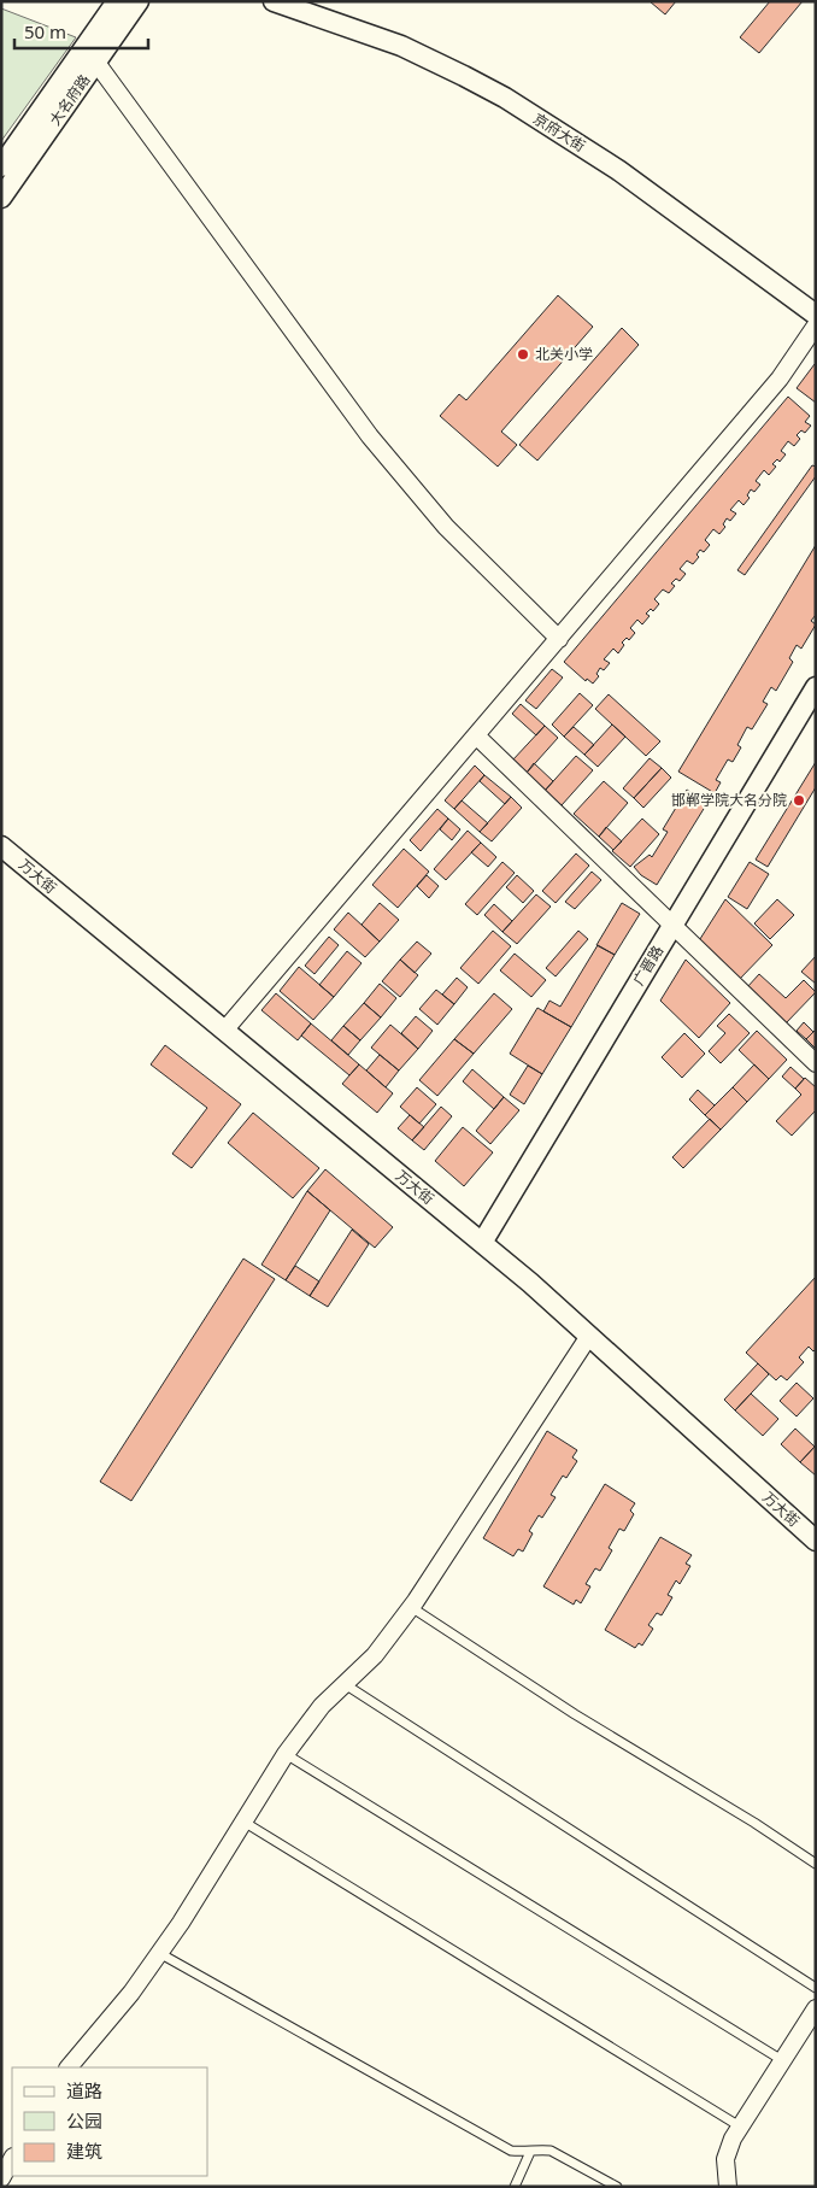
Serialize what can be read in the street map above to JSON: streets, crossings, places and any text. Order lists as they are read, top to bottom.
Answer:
{
  "streets": {
    "street": [
      "大名府路",
      "京府大街",
      "万大街",
      "广晋路"
    ]
  },
  "crossings": [
    ["万大街", "广晋路"]
  ],
  "places": ["北关小学", "邯郸学院大名分院"],
  "legend": ["道路", "公园", "建筑"],
  "scale_bar": "50 m"
}
